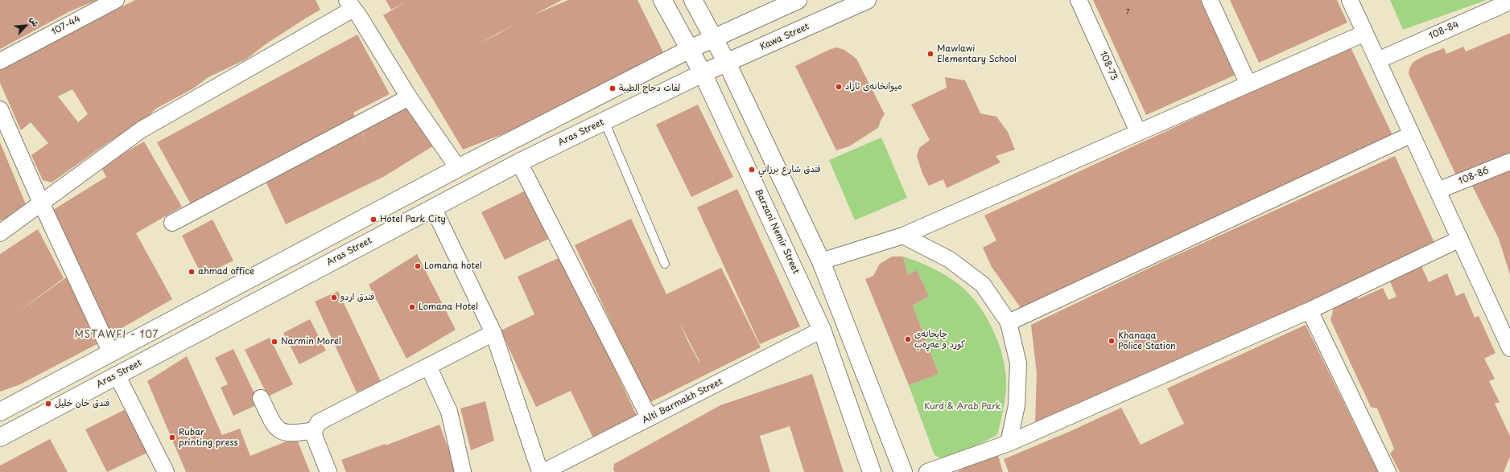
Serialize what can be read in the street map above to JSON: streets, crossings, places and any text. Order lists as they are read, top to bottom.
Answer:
{
  "streets": {
    "main road": ["Kawa Street", "Aras Street", "Barzani Nemir Street"],
    "street": [
      "107-44",
      "108-84",
      "108-73",
      "108-86",
      "Alti Barmakh Street"
    ]
  },
  "crossings": [
    ["Kawa Street", "Aras Street"],
    ["Kawa Street", "Barzani Nemir Street"],
    ["Aras Street", "Barzani Nemir Street"],
    ["Barzani Nemir Street", "Alti Barmakh Street"]
  ],
  "districts": ["MSTAWFI - 107"],
  "parks": ["Kurd & Arab Park"],
  "places": [
    "Mawlawi Elementary School",
    "میوانخانەی ئازاد",
    "لفات دجاج الطيبة",
    "فندق شارع برزاني",
    "Hotel Park City",
    "Lomana hotel",
    "ahmad office",
    "فندق اردو",
    "Lomana Hotel",
    "چایخانەی کورد و عەڕەب",
    "Khanaqa Police Station",
    "Narmin Morel",
    "فندق خان خليل",
    "Rubar printing press"
  ],
  "house_numbers": ["7"],
  "north": "top right"
}
